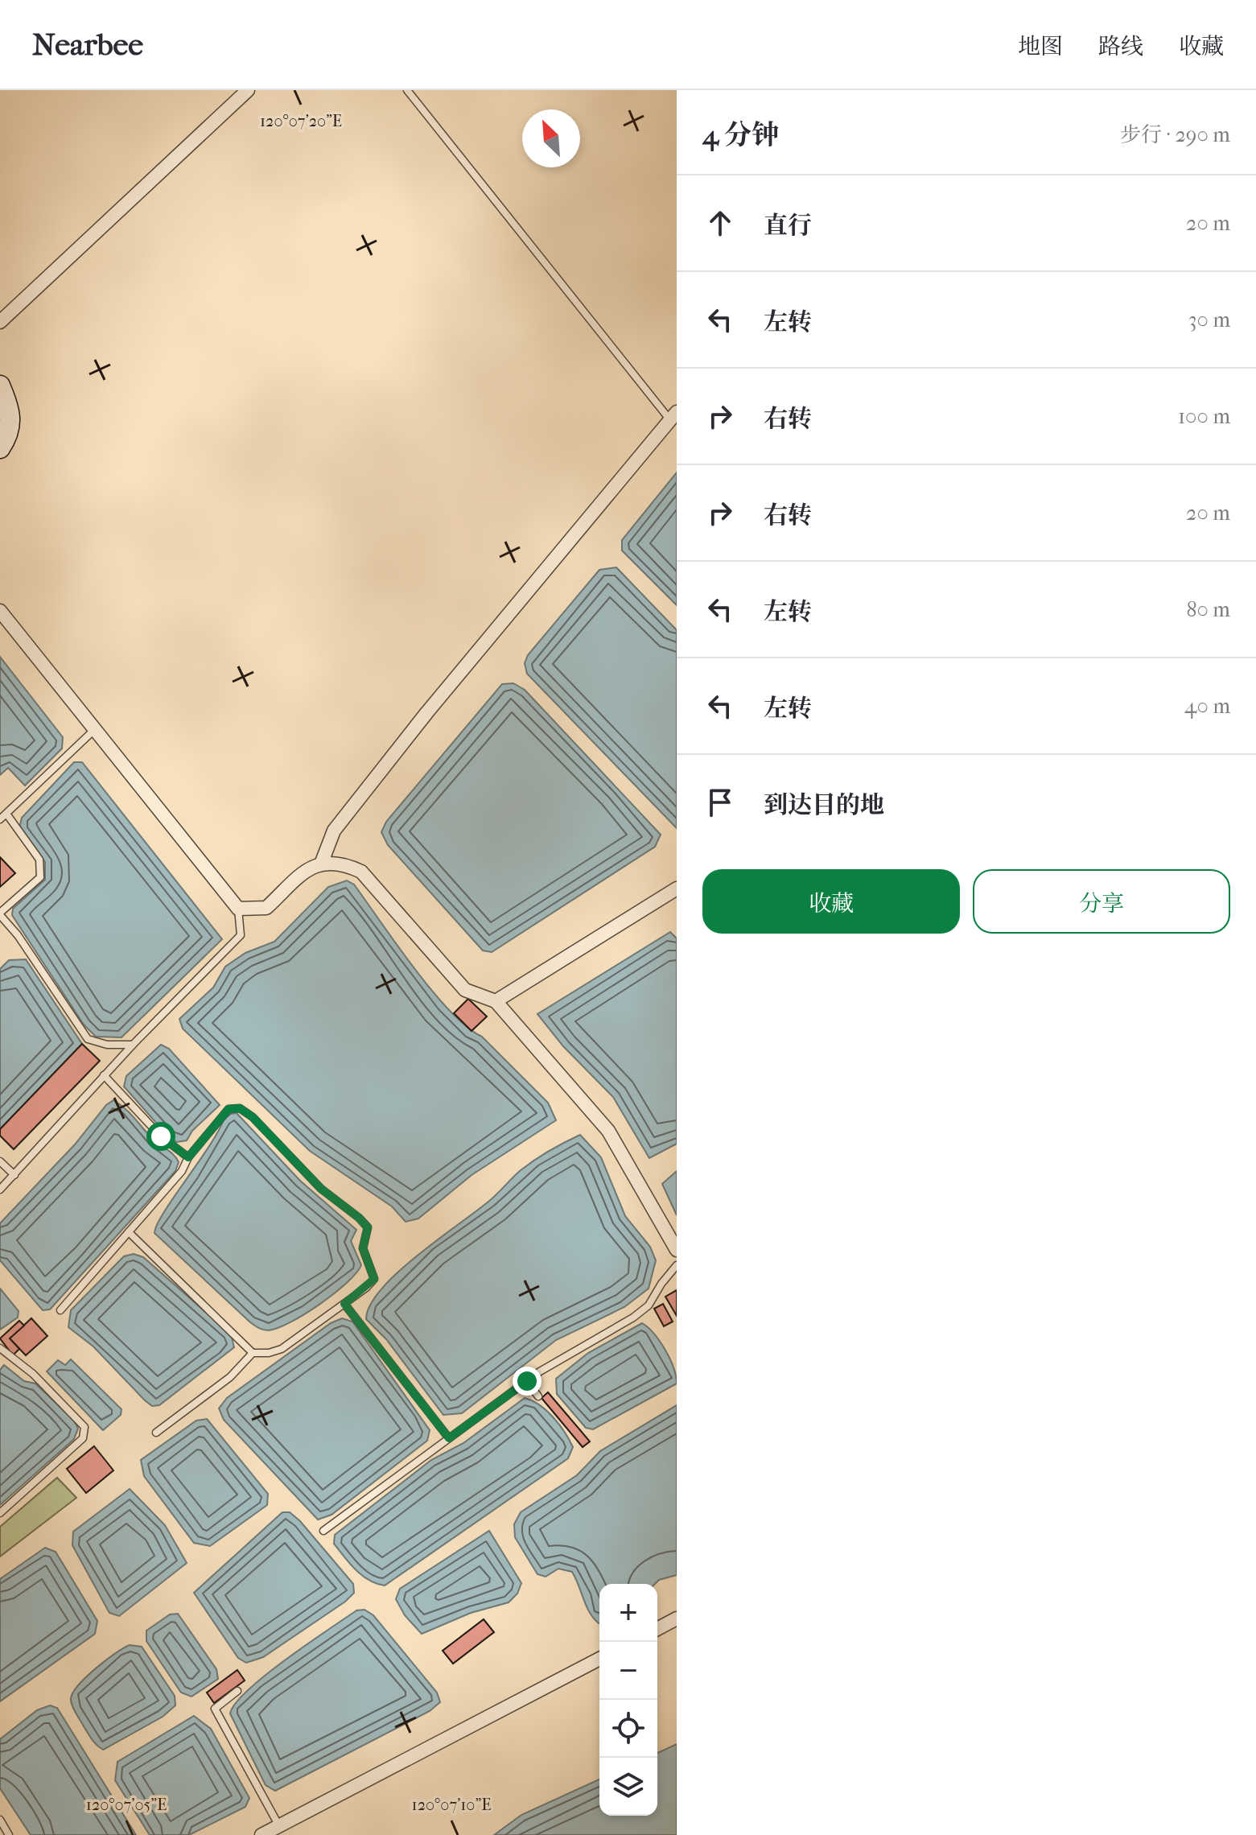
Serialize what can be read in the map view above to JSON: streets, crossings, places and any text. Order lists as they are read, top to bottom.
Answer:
{
  "north": "top left",
  "page": {
    "header": "Nearbee",
    "nav": ["地图", "路线", "收藏"],
    "heading": ["4 分钟", "步行 · 290 m"],
    "list": [
      ["直行", "20 m"],
      ["左转", "30 m"],
      ["右转", "100 m"],
      ["右转", "20 m"],
      ["左转", "80 m"],
      ["左转", "40 m"],
      "到达目的地"
    ],
    "buttons": ["收藏", "分享"],
    "map_buttons": ["+", "−"]
  },
  "coordinates": ["120°07'20\"E", "120°07'05\"E", "120°07'10\"E"]
}
